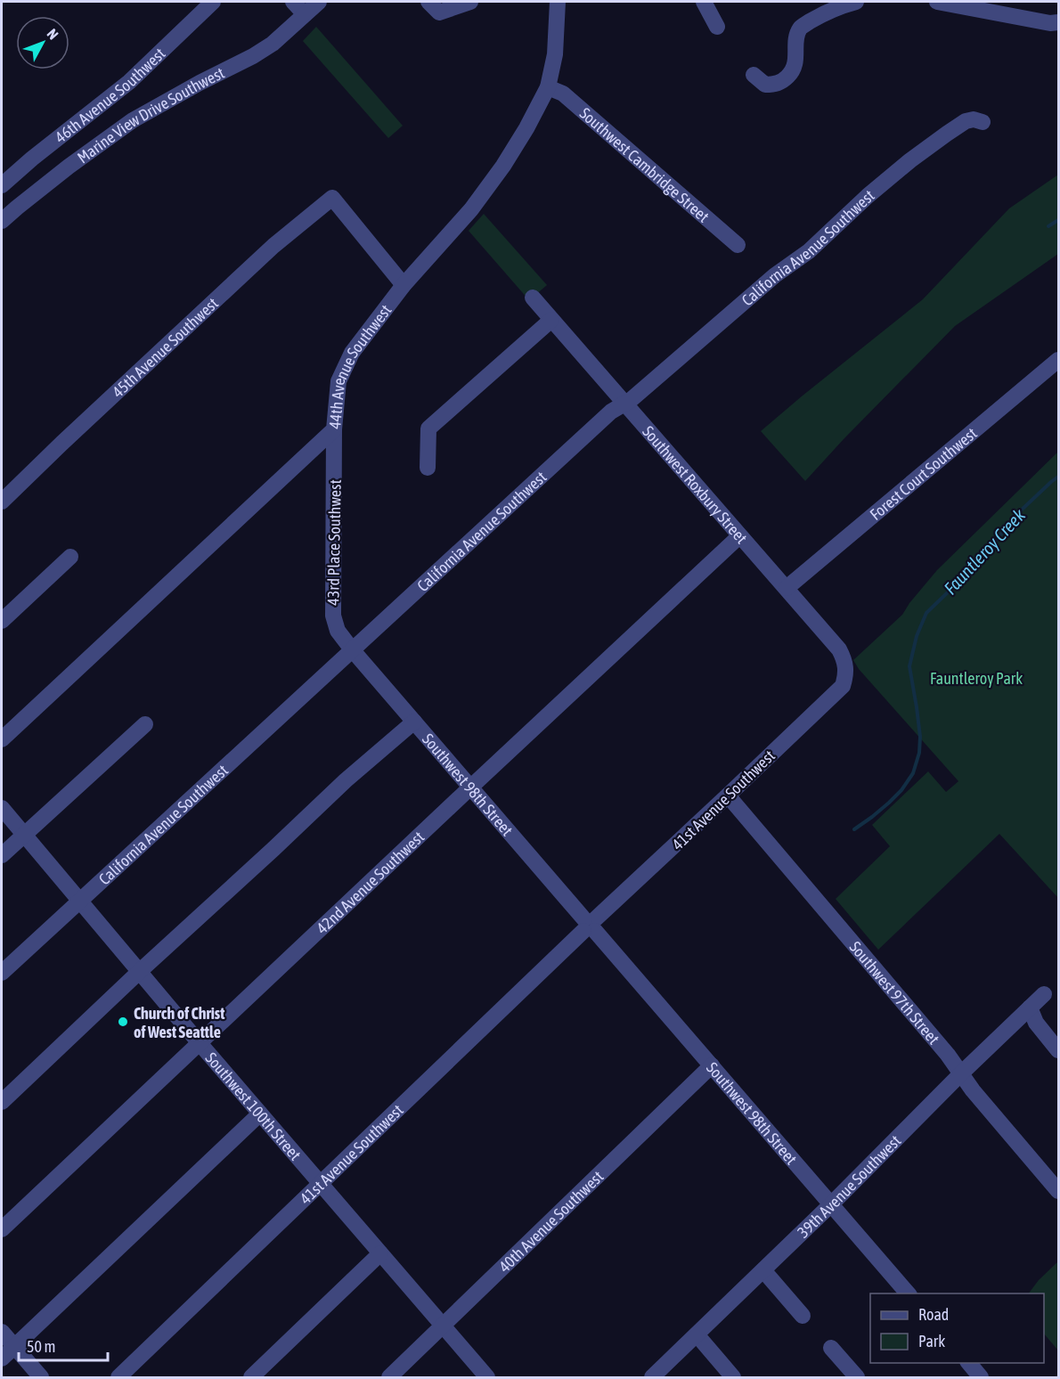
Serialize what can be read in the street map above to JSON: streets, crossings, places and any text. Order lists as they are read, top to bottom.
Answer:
{
  "streets": {
    "street": [
      "46th Avenue Southwest",
      "Marine View Drive Southwest",
      "Southwest Cambridge Street",
      "California Avenue Southwest",
      "45th Avenue Southwest",
      "44th Avenue Southwest",
      "Forest Court Southwest",
      "Southwest Roxbury Street",
      "43rd Place Southwest",
      "Southwest 98th Street",
      "41st Avenue Southwest",
      "42nd Avenue Southwest",
      "Southwest 97th Street",
      "Southwest 100th Street",
      "39th Avenue Southwest",
      "40th Avenue Southwest"
    ]
  },
  "crossings": [
    ["Southwest Cambridge Street", "44th Avenue Southwest"],
    ["California Avenue Southwest", "Southwest Roxbury Street"],
    ["California Avenue Southwest", "43rd Place Southwest"],
    ["California Avenue Southwest", "Southwest 98th Street"],
    ["California Avenue Southwest", "Southwest 100th Street"],
    ["45th Avenue Southwest", "44th Avenue Southwest"],
    ["44th Avenue Southwest", "43rd Place Southwest"],
    ["Forest Court Southwest", "Southwest Roxbury Street"],
    ["Southwest Roxbury Street", "41st Avenue Southwest"],
    ["Southwest Roxbury Street", "42nd Avenue Southwest"],
    ["43rd Place Southwest", "Southwest 98th Street"],
    ["Southwest 98th Street", "41st Avenue Southwest"],
    ["Southwest 98th Street", "42nd Avenue Southwest"],
    ["Southwest 98th Street", "39th Avenue Southwest"],
    ["Southwest 98th Street", "40th Avenue Southwest"],
    ["41st Avenue Southwest", "Southwest 97th Street"],
    ["41st Avenue Southwest", "Southwest 100th Street"],
    ["42nd Avenue Southwest", "Southwest 100th Street"],
    ["Southwest 97th Street", "39th Avenue Southwest"],
    ["Southwest 100th Street", "40th Avenue Southwest"]
  ],
  "water": ["Fauntleroy Creek"],
  "parks": ["Fauntleroy Park"],
  "places": ["Church of Christ of West Seattle"],
  "legend": ["Road", "Park"],
  "scale_bar": "50 m",
  "north": "top right"
}
